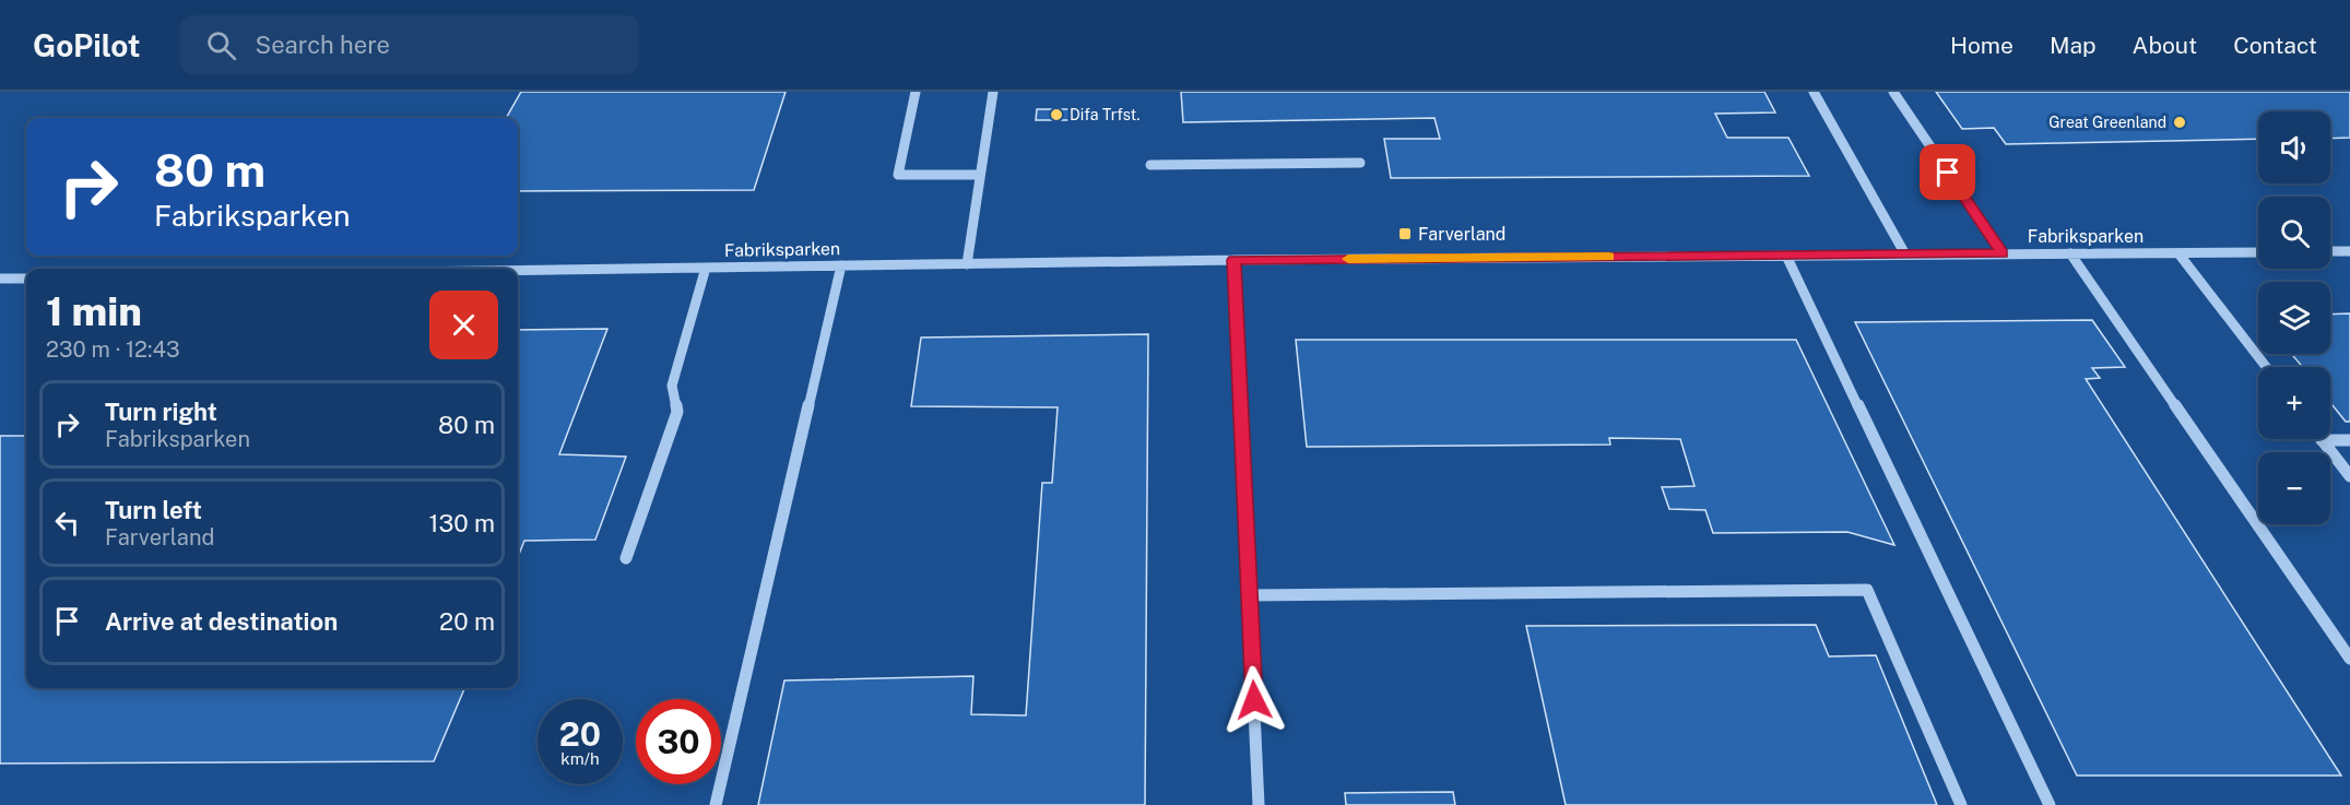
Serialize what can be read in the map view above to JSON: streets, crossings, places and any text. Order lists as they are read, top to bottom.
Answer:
{
  "streets": {
    "street": ["Fabriksparken"]
  },
  "places": {
    "other": ["Difa Trfst.", "Great Greenland"],
    "transit": ["Farverland"]
  },
  "page": {
    "header": "GoPilot",
    "search": "Search here",
    "nav": [
      "Home",
      "Map",
      "About",
      "Contact"
    ],
    "map_buttons": ["+", "−"],
    "turn": ["80 m", "Fabriksparken"],
    "heading": ["1 min", "230 m · 12:43"],
    "list": [
      {
        "name": "Turn right",
        "note": "Fabriksparken",
        "value": "80 m"
      },
      {
        "name": "Turn left",
        "note": "Farverland",
        "value": "130 m"
      },
      {
        "name": "Arrive at destination",
        "value": "20 m"
      }
    ],
    "speed": "20 km/h",
    "limit": "30"
  }
}
